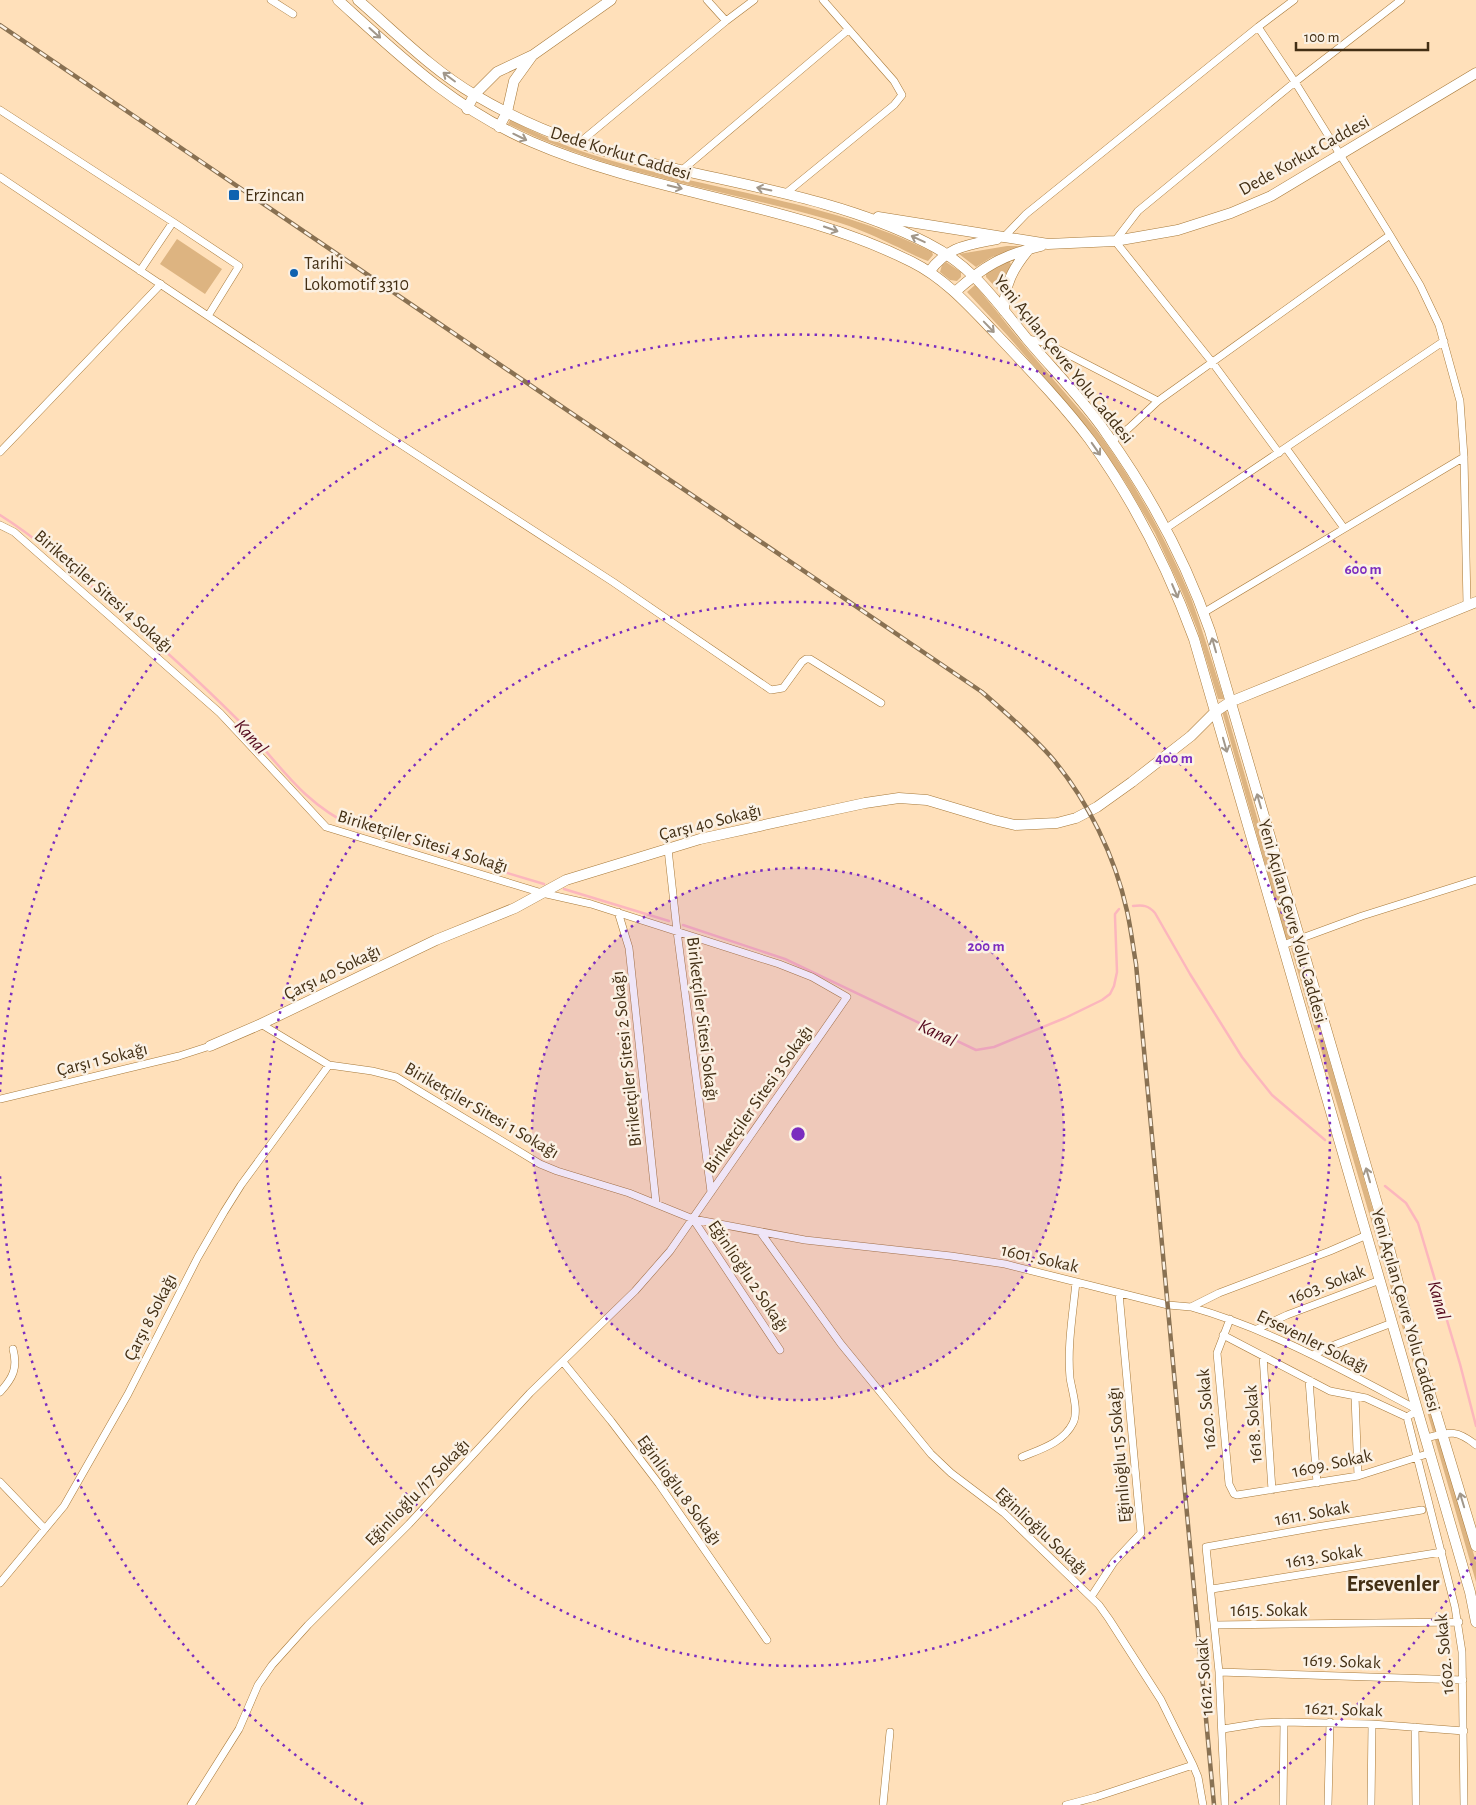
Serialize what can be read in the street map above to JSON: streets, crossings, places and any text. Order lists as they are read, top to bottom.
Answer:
{
  "streets": {
    "main road": ["Dede Korkut Caddesi", "Yeni Açılan Çevre Yolu Caddesi", "Çarşı 40 Sokağı"],
    "street": [
      "Biriketçiler Sitesi 4 Sokağı",
      "Biriketçiler Sitesi Sokağı",
      "Çarşı 1 Sokağı",
      "Biriketçiler Sitesi 2 Sokağı",
      "Biriketçiler Sitesi 3 Sokağı",
      "Biriketçiler Sitesi 1 Sokağı",
      "1601. Sokak",
      "Eğinlioğlu 2 Sokağı",
      "1603. Sokak",
      "Çarşı 8 Sokağı",
      "Ersevenler Sokağı",
      "1620. Sokak",
      "1618. Sokak",
      "Eğinlioğlu 15 Sokağı",
      "1609. Sokak",
      "Eğinlioğlu 8 Sokağı",
      "Eğinlioğlu /17 Sokağı",
      "1611. Sokak",
      "Eğinlioğlu Sokağı",
      "1613. Sokak",
      "1615. Sokak",
      "1602. Sokak",
      "1619. Sokak",
      "1612. Sokak",
      "1621. Sokak"
    ]
  },
  "crossings": [
    ["Dede Korkut Caddesi", "Yeni Açılan Çevre Yolu Caddesi"],
    ["Yeni Açılan Çevre Yolu Caddesi", "Çarşı 40 Sokağı"],
    ["Yeni Açılan Çevre Yolu Caddesi", "1603. Sokak"],
    ["Yeni Açılan Çevre Yolu Caddesi", "Ersevenler Sokağı"],
    ["Yeni Açılan Çevre Yolu Caddesi", "1609. Sokak"],
    ["Biriketçiler Sitesi 4 Sokağı", "Çarşı 40 Sokağı"],
    ["Biriketçiler Sitesi 4 Sokağı", "Biriketçiler Sitesi Sokağı"],
    ["Biriketçiler Sitesi 4 Sokağı", "Biriketçiler Sitesi 2 Sokağı"],
    ["Biriketçiler Sitesi 4 Sokağı", "Biriketçiler Sitesi 3 Sokağı"],
    ["Çarşı 40 Sokağı", "Biriketçiler Sitesi Sokağı"],
    ["Çarşı 40 Sokağı", "Çarşı 1 Sokağı"],
    ["Çarşı 40 Sokağı", "Biriketçiler Sitesi 1 Sokağı"],
    ["Biriketçiler Sitesi Sokağı", "Biriketçiler Sitesi 3 Sokağı"],
    ["Biriketçiler Sitesi 2 Sokağı", "Biriketçiler Sitesi 1 Sokağı"],
    ["Biriketçiler Sitesi 3 Sokağı", "Biriketçiler Sitesi 1 Sokağı"],
    ["Biriketçiler Sitesi 3 Sokağı", "1601. Sokak"],
    ["Biriketçiler Sitesi 3 Sokağı", "Eğinlioğlu 2 Sokağı"],
    ["Biriketçiler Sitesi 3 Sokağı", "Eğinlioğlu /17 Sokağı"],
    ["Biriketçiler Sitesi 1 Sokağı", "1601. Sokak"],
    ["Biriketçiler Sitesi 1 Sokağı", "Eğinlioğlu 2 Sokağı"],
    ["Biriketçiler Sitesi 1 Sokağı", "Çarşı 8 Sokağı"],
    ["Biriketçiler Sitesi 1 Sokağı", "Eğinlioğlu /17 Sokağı"],
    ["1601. Sokak", "Eğinlioğlu 2 Sokağı"],
    ["1601. Sokak", "Ersevenler Sokağı"],
    ["1601. Sokak", "Eğinlioğlu 15 Sokağı"],
    ["1601. Sokak", "Eğinlioğlu /17 Sokağı"],
    ["1601. Sokak", "Eğinlioğlu Sokağı"],
    ["Eğinlioğlu 2 Sokağı", "Eğinlioğlu /17 Sokağı"],
    ["1603. Sokak", "Ersevenler Sokağı"],
    ["Ersevenler Sokağı", "1620. Sokak"],
    ["1620. Sokak", "1609. Sokak"],
    ["1618. Sokak", "1609. Sokak"],
    ["Eğinlioğlu 15 Sokağı", "Eğinlioğlu Sokağı"],
    ["1609. Sokak", "1602. Sokak"],
    ["Eğinlioğlu 8 Sokağı", "Eğinlioğlu /17 Sokağı"],
    ["1611. Sokak", "1612. Sokak"],
    ["1613. Sokak", "1602. Sokak"],
    ["1613. Sokak", "1612. Sokak"],
    ["1615. Sokak", "1602. Sokak"],
    ["1615. Sokak", "1612. Sokak"],
    ["1602. Sokak", "1619. Sokak"],
    ["1602. Sokak", "1621. Sokak"],
    ["1619. Sokak", "1612. Sokak"],
    ["1612. Sokak", "1621. Sokak"]
  ],
  "districts": ["Ersevenler"],
  "water": ["Kanal"],
  "places": {
    "transit": ["Erzincan"],
    "other": ["Tarihi Lokomotif 3310"]
  },
  "scale_bar": "100 m",
  "rings": ["600 m", "400 m", "200 m"]
}
